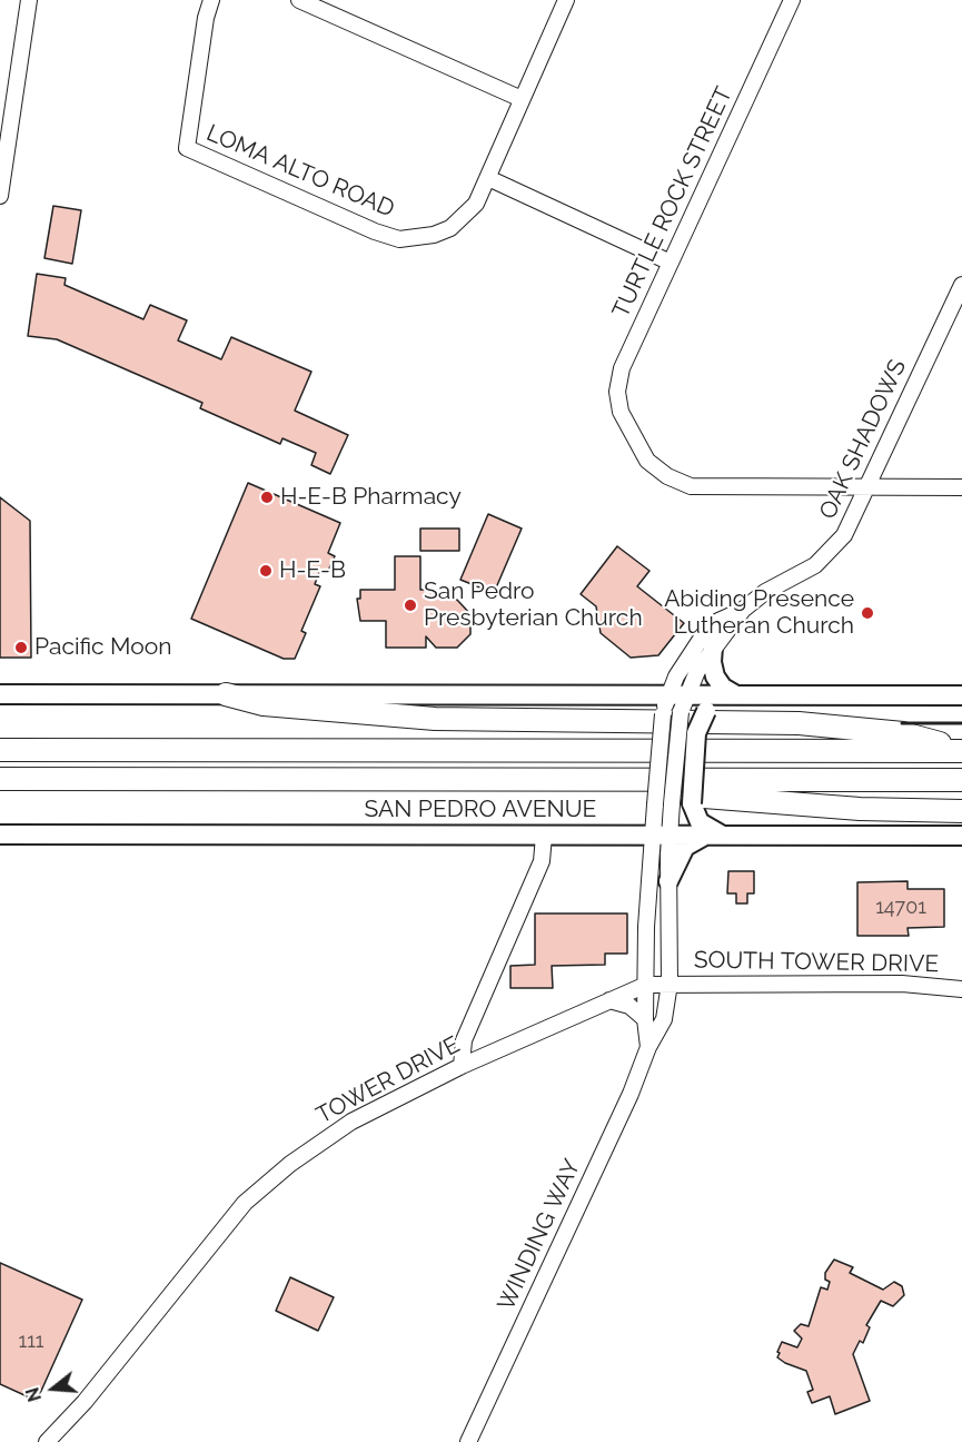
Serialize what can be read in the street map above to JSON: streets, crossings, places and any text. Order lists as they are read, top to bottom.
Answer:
{
  "streets": {
    "main road": ["SAN PEDRO AVENUE"],
    "street": [
      "LOMA ALTO ROAD",
      "TURTLE ROCK STREET",
      "OAK SHADOWS",
      "SOUTH TOWER DRIVE",
      "TOWER DRIVE",
      "WINDING WAY"
    ]
  },
  "crossings": [
    ["TURTLE ROCK STREET", "OAK SHADOWS"],
    ["SAN PEDRO AVENUE", "WINDING WAY"],
    ["SOUTH TOWER DRIVE", "TOWER DRIVE"],
    ["SOUTH TOWER DRIVE", "WINDING WAY"],
    ["TOWER DRIVE", "WINDING WAY"]
  ],
  "places": [
    "H-E-B Pharmacy",
    "H-E-B",
    "San Pedro Presbyterian Church",
    "Abiding Presence Lutheran Church",
    "Pacific Moon"
  ],
  "house_numbers": ["14701", "111"],
  "north": "left"
}
